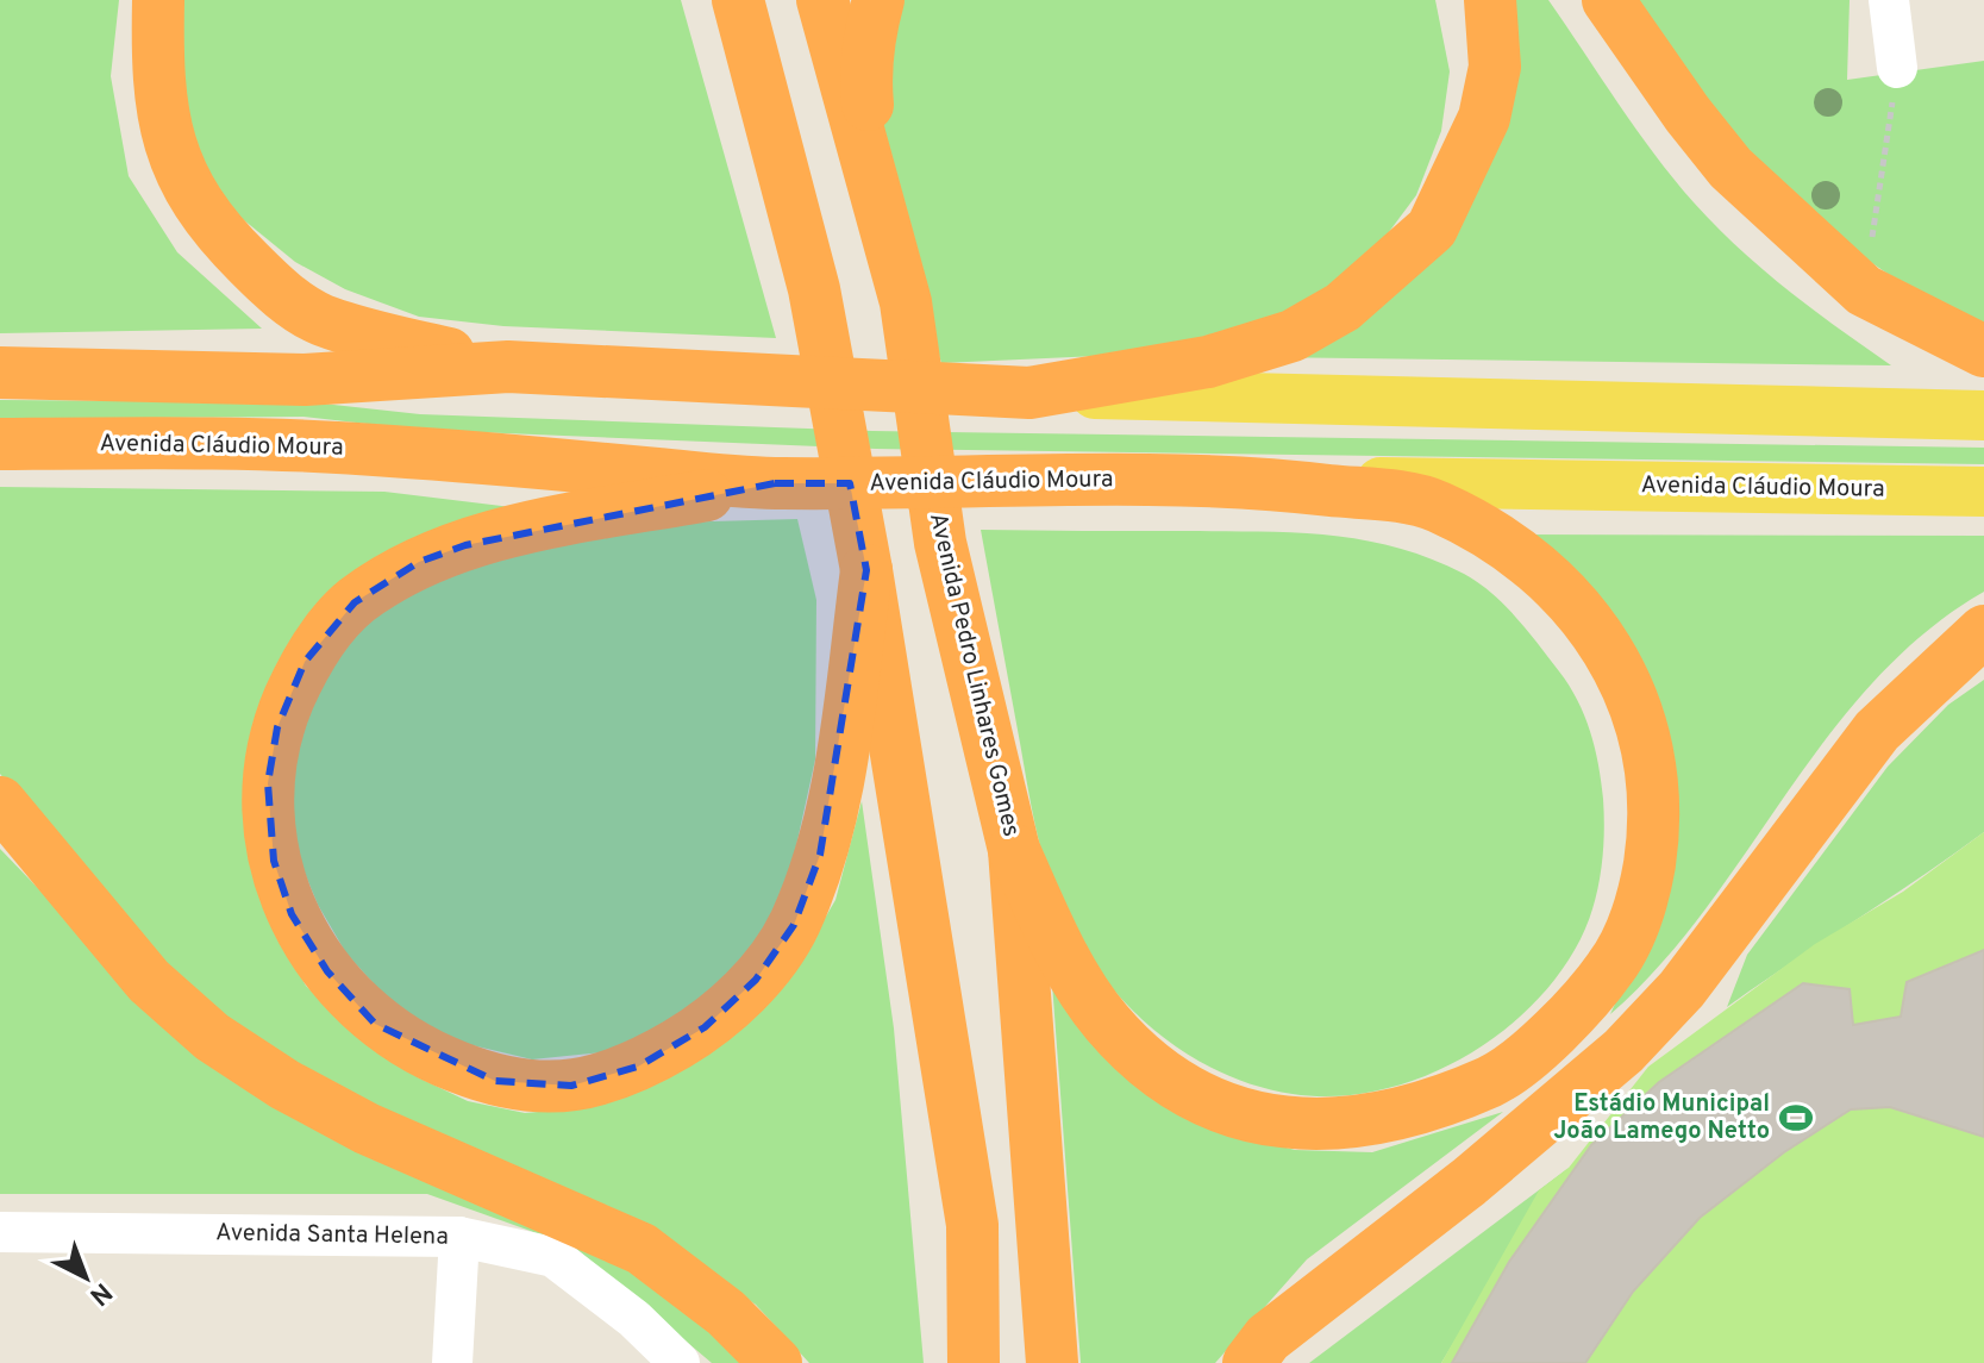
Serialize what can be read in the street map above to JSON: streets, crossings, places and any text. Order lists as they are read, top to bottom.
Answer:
{
  "streets": {
    "highway": ["Avenida Cláudio Moura", "Avenida Pedro Linhares Gomes"],
    "street": ["Avenida Santa Helena"]
  },
  "places": {
    "sports": ["Estádio Municipal João Lamego Netto"]
  },
  "north": "bottom right"
}
